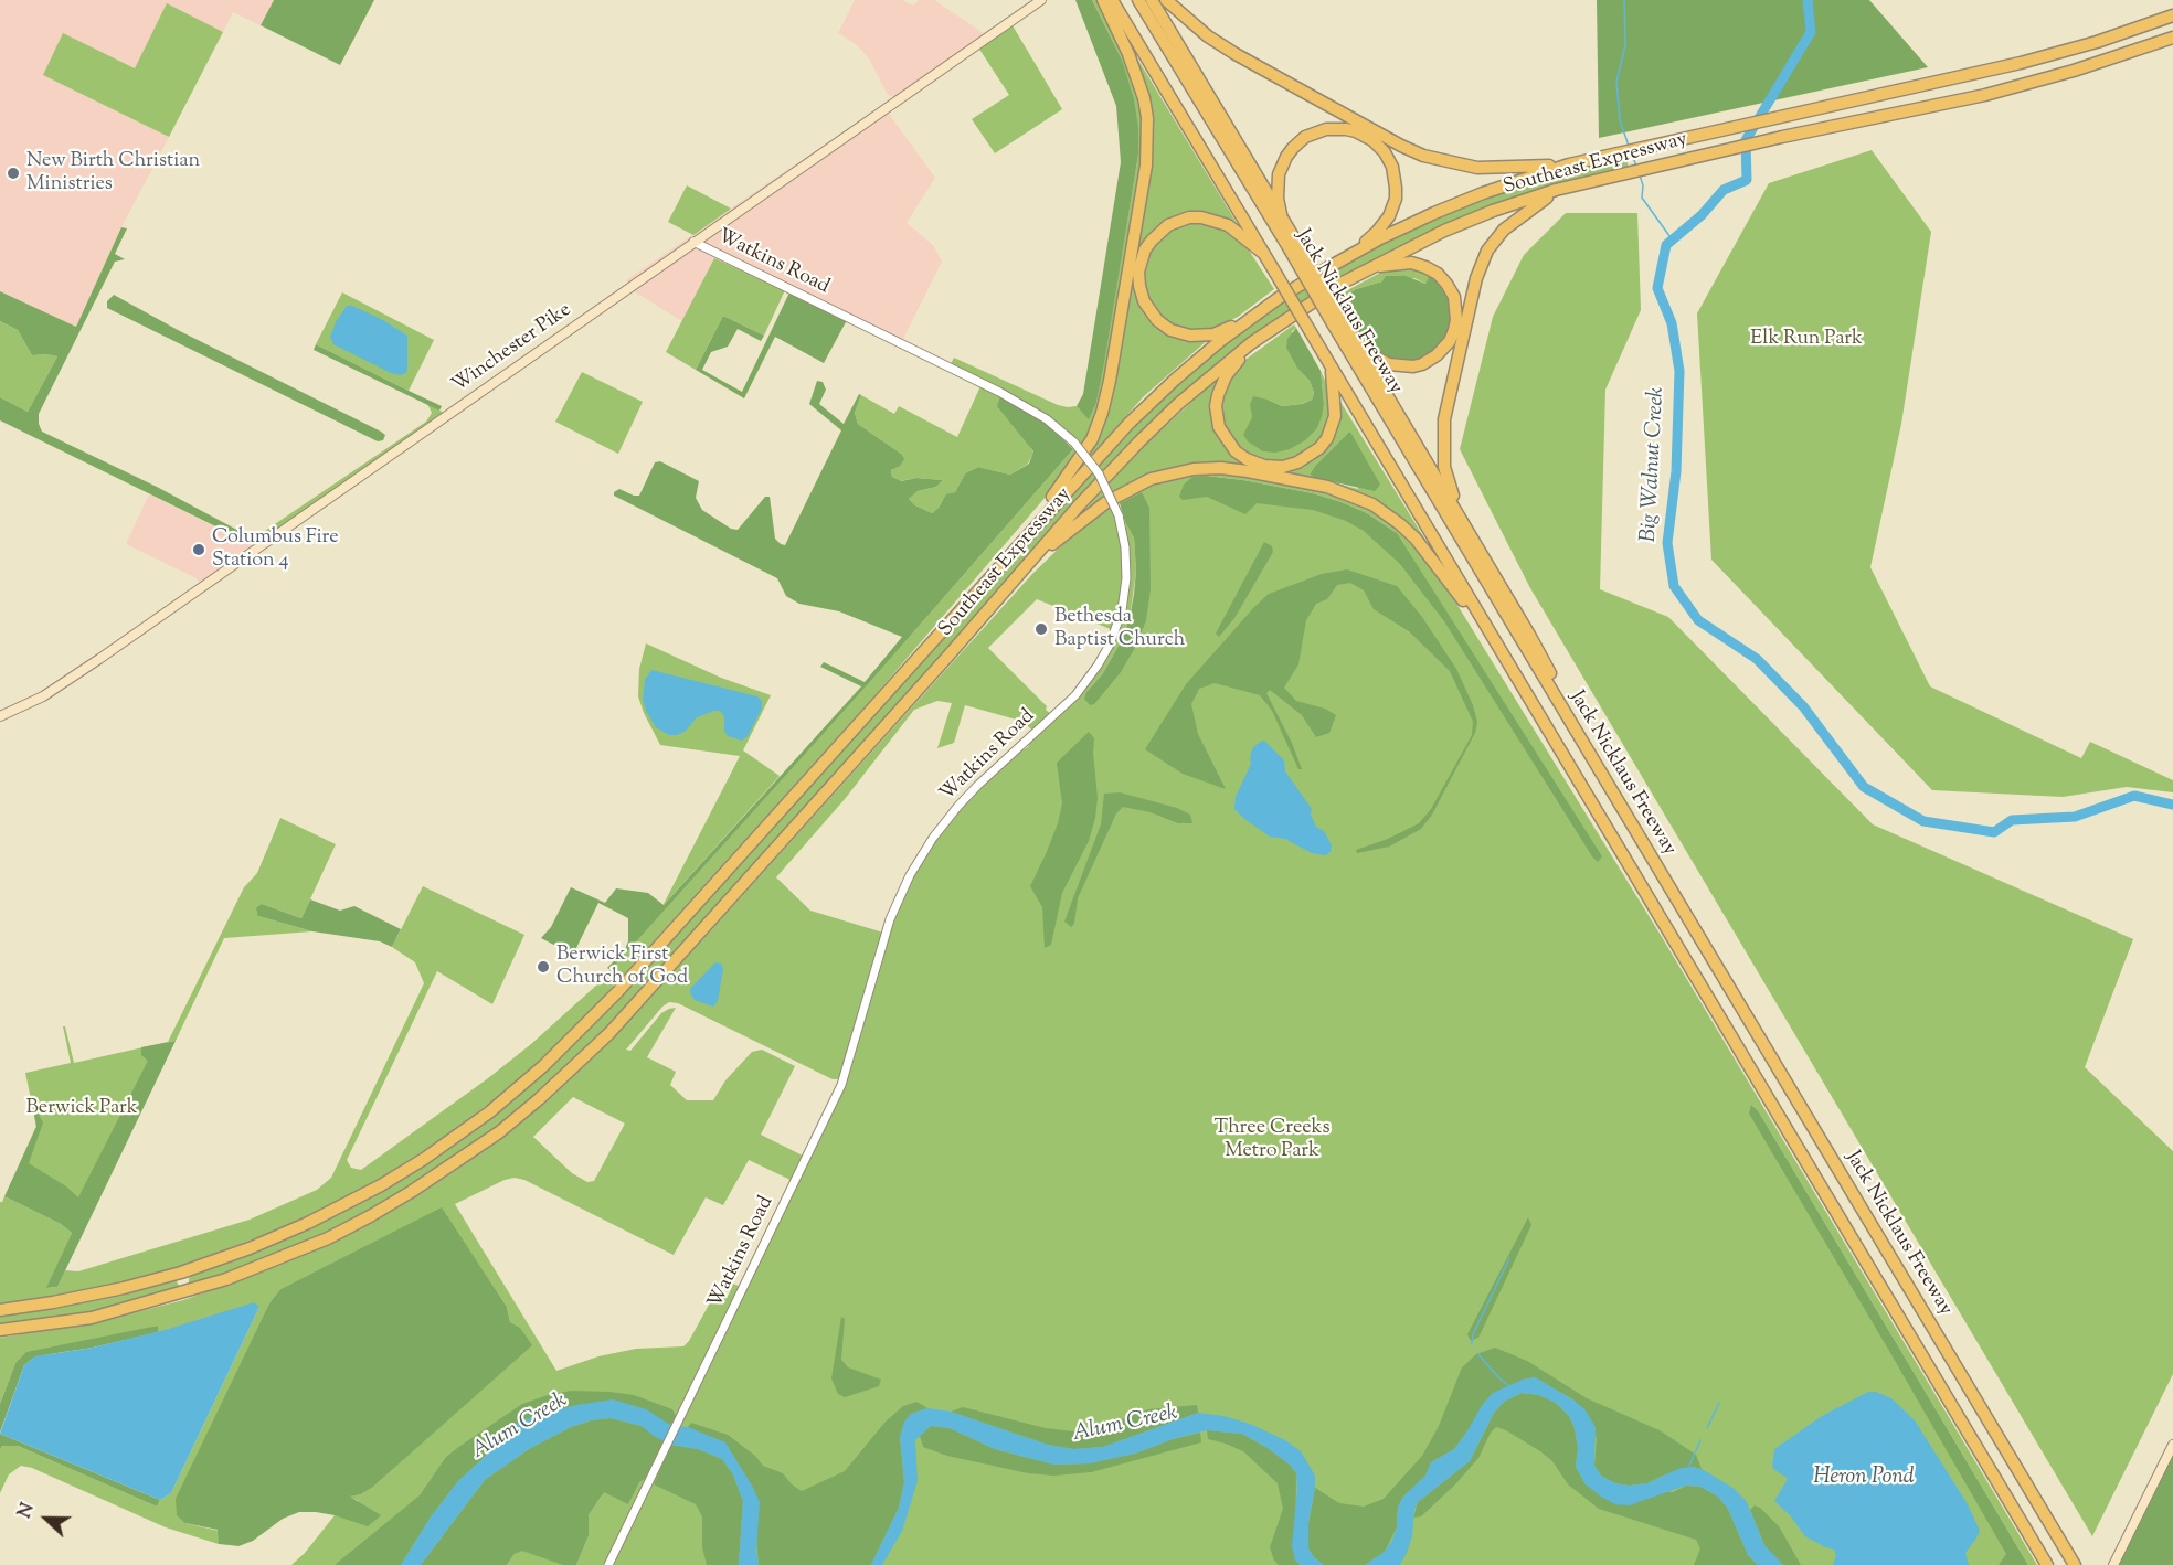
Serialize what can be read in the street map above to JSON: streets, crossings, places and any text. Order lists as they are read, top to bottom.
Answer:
{
  "streets": {
    "highway": ["Southeast Expressway", "Jack Nicklaus Freeway"],
    "main road": ["Winchester Pike"],
    "street": ["Watkins Road"]
  },
  "crossings": [
    ["Watkins Road", "Winchester Pike"]
  ],
  "water": ["Big Walnut Creek", "Alum Creek", "Heron Pond"],
  "parks": ["Elk Run Park", "Berwick Park", "Three Creeks Metro Park"],
  "places": [
    "New Birth Christian Ministries",
    "Columbus Fire Station 4",
    "Bethesda Baptist Church",
    "Berwick First Church of God"
  ],
  "north": "left"
}
